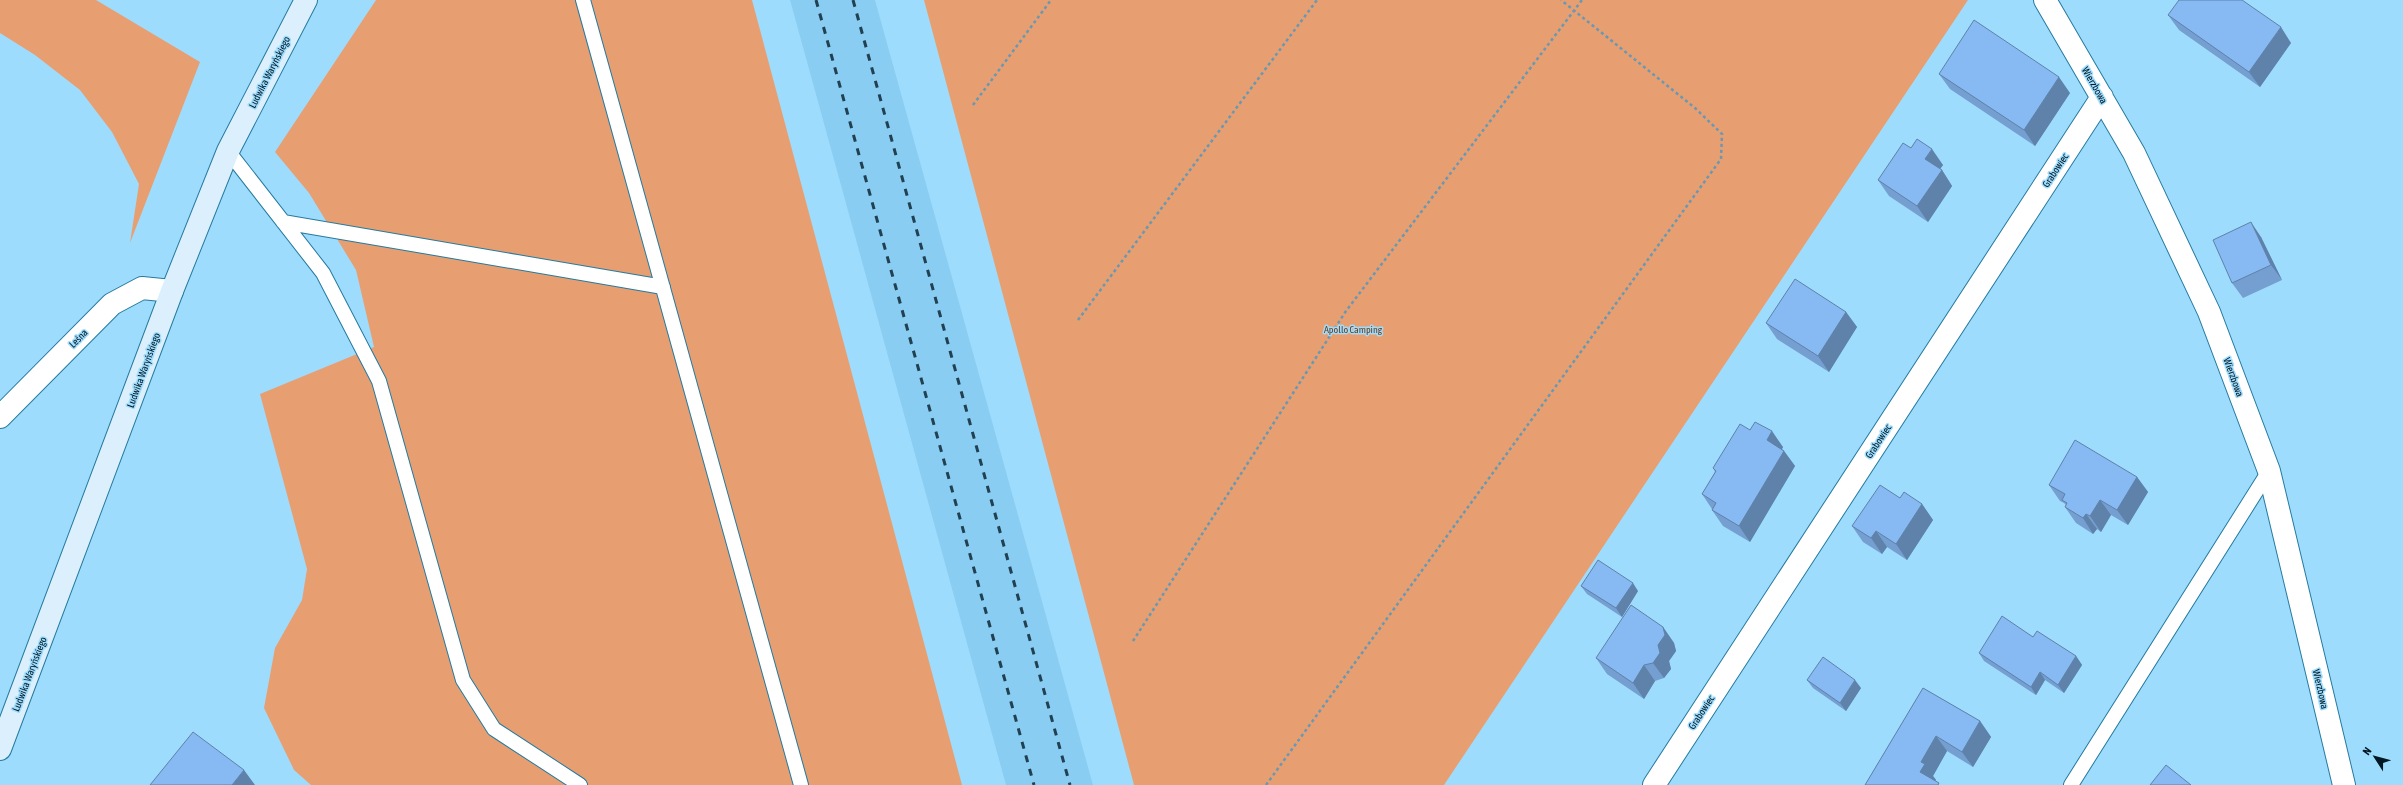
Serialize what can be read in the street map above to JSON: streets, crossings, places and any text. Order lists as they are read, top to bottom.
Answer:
{
  "streets": {
    "street": [
      "Ludwika Waryńskiego",
      "Wierzbowa",
      "Grabowiec",
      "Leśna"
    ]
  },
  "crossings": [
    ["Ludwika Waryńskiego", "Leśna"],
    ["Wierzbowa", "Grabowiec"]
  ],
  "parks": ["Apollo Camping"],
  "north": "top left"
}
